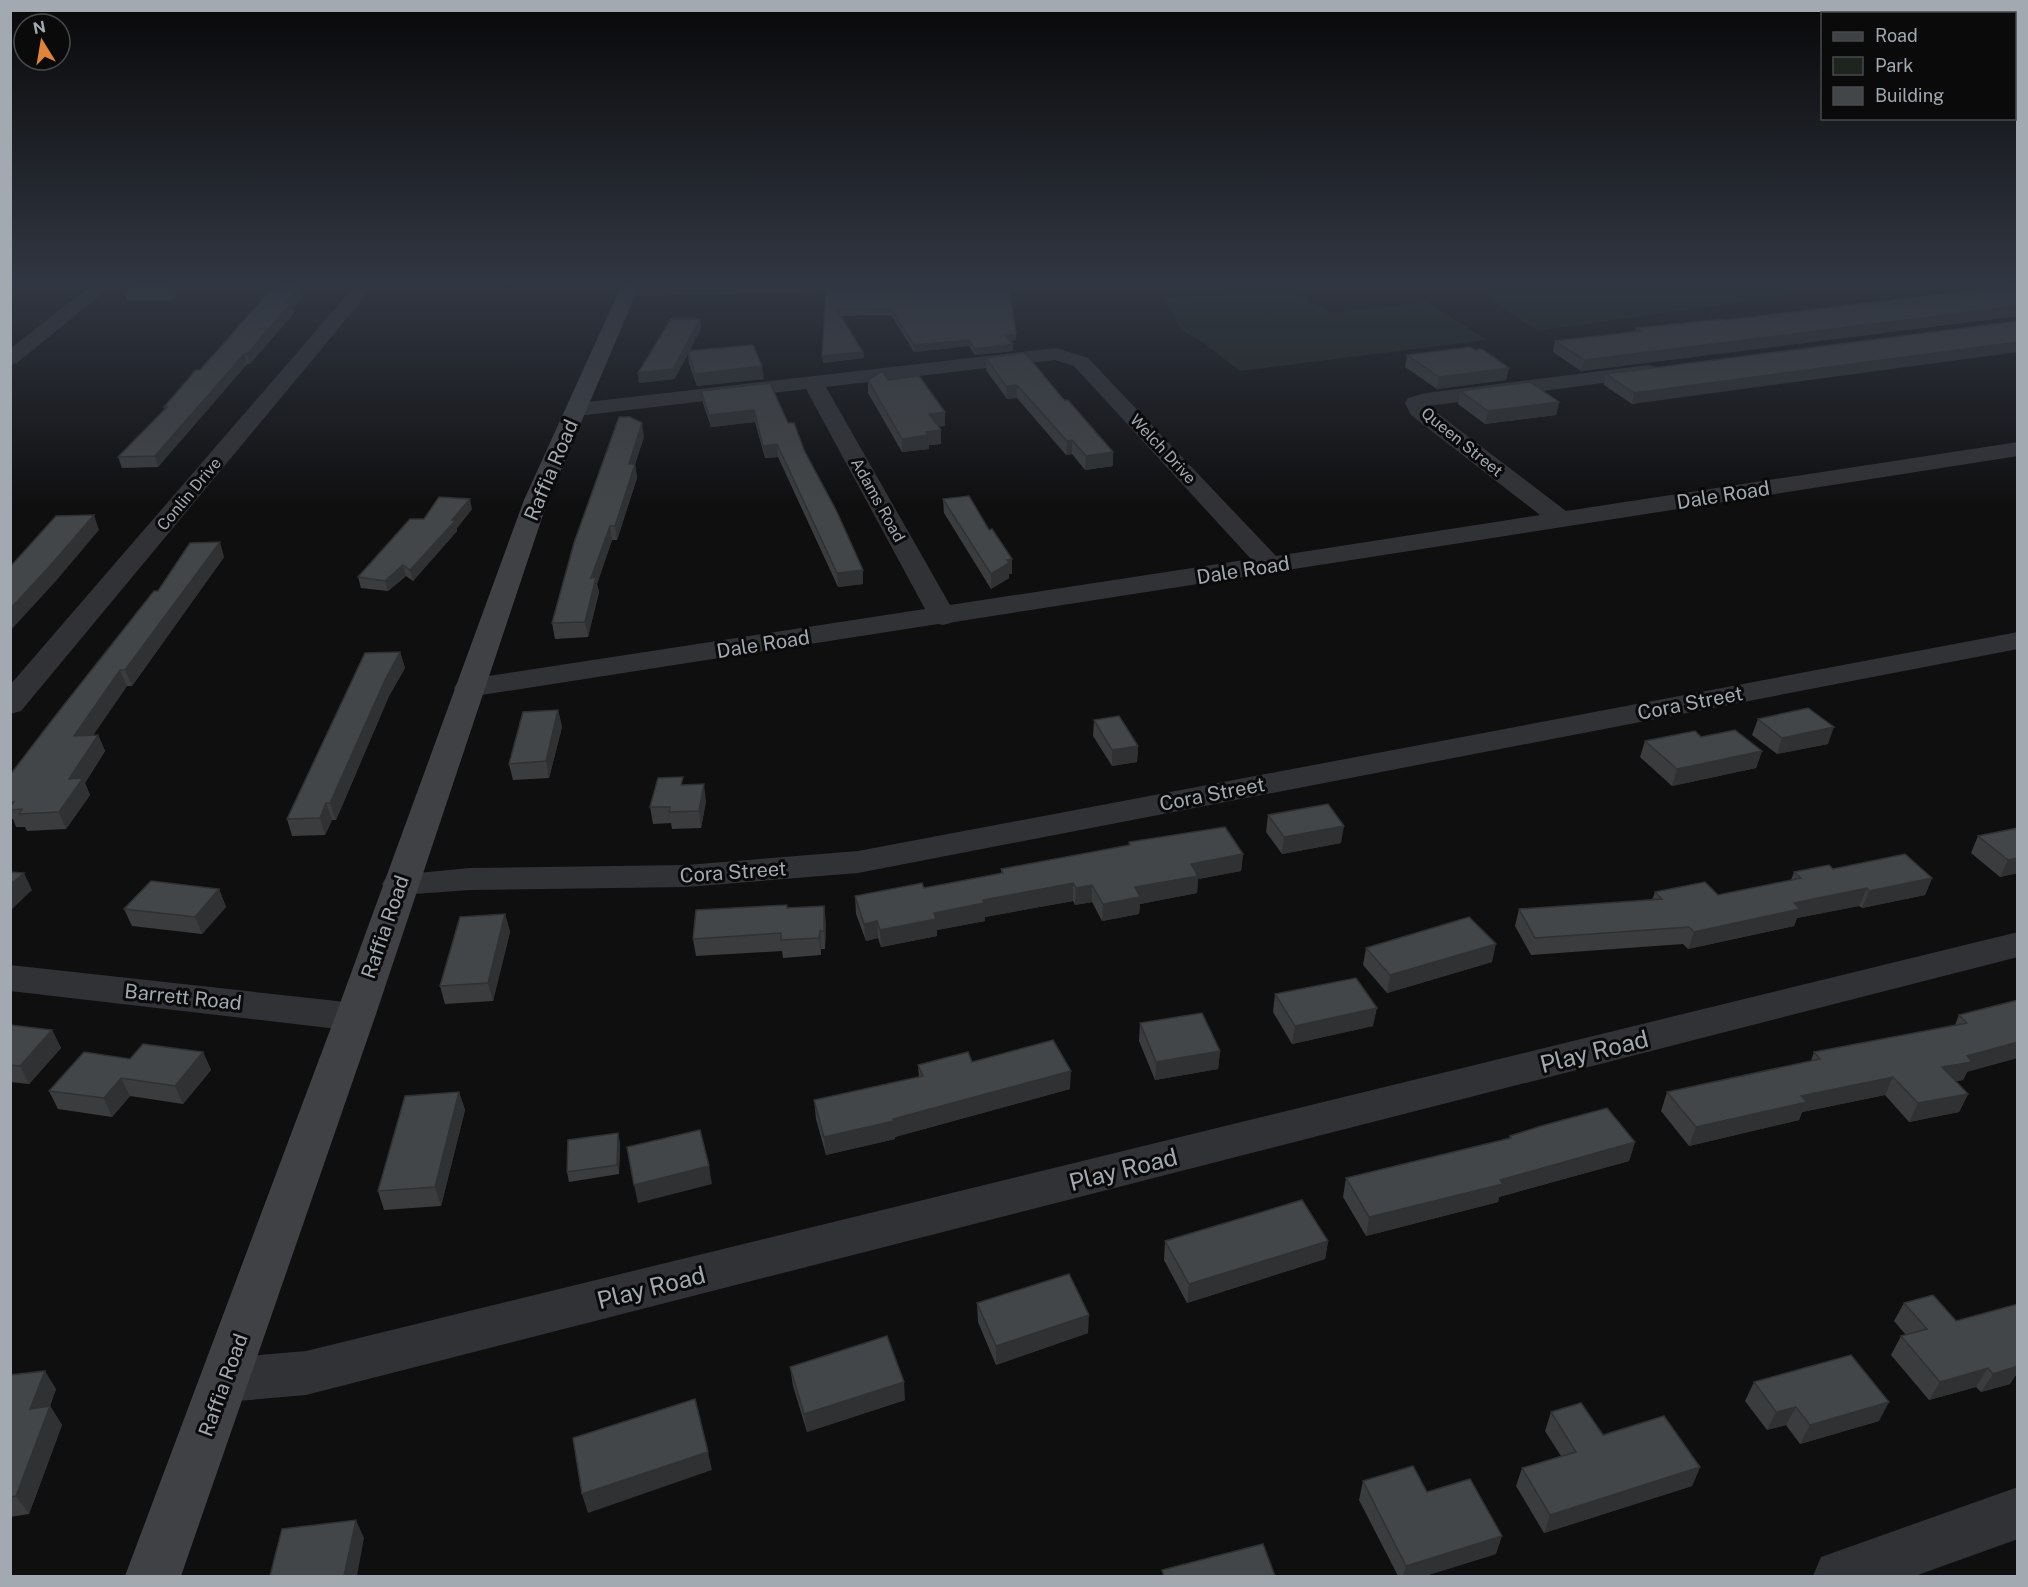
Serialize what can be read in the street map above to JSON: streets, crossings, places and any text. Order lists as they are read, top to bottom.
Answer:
{
  "streets": {
    "main road": ["Raffia Road"],
    "street": [
      "Queen Street",
      "Welch Drive",
      "Conlin Drive",
      "Dale Road",
      "Adams Road",
      "Cora Street",
      "Barrett Road",
      "Play Road"
    ]
  },
  "crossings": [
    ["Queen Street", "Dale Road"],
    ["Welch Drive", "Raffia Road"],
    ["Welch Drive", "Dale Road"],
    ["Welch Drive", "Adams Road"],
    ["Raffia Road", "Dale Road"],
    ["Raffia Road", "Cora Street"],
    ["Raffia Road", "Barrett Road"],
    ["Raffia Road", "Play Road"],
    ["Dale Road", "Adams Road"]
  ],
  "legend": ["Road", "Park", "Building"],
  "north": "top"
}
